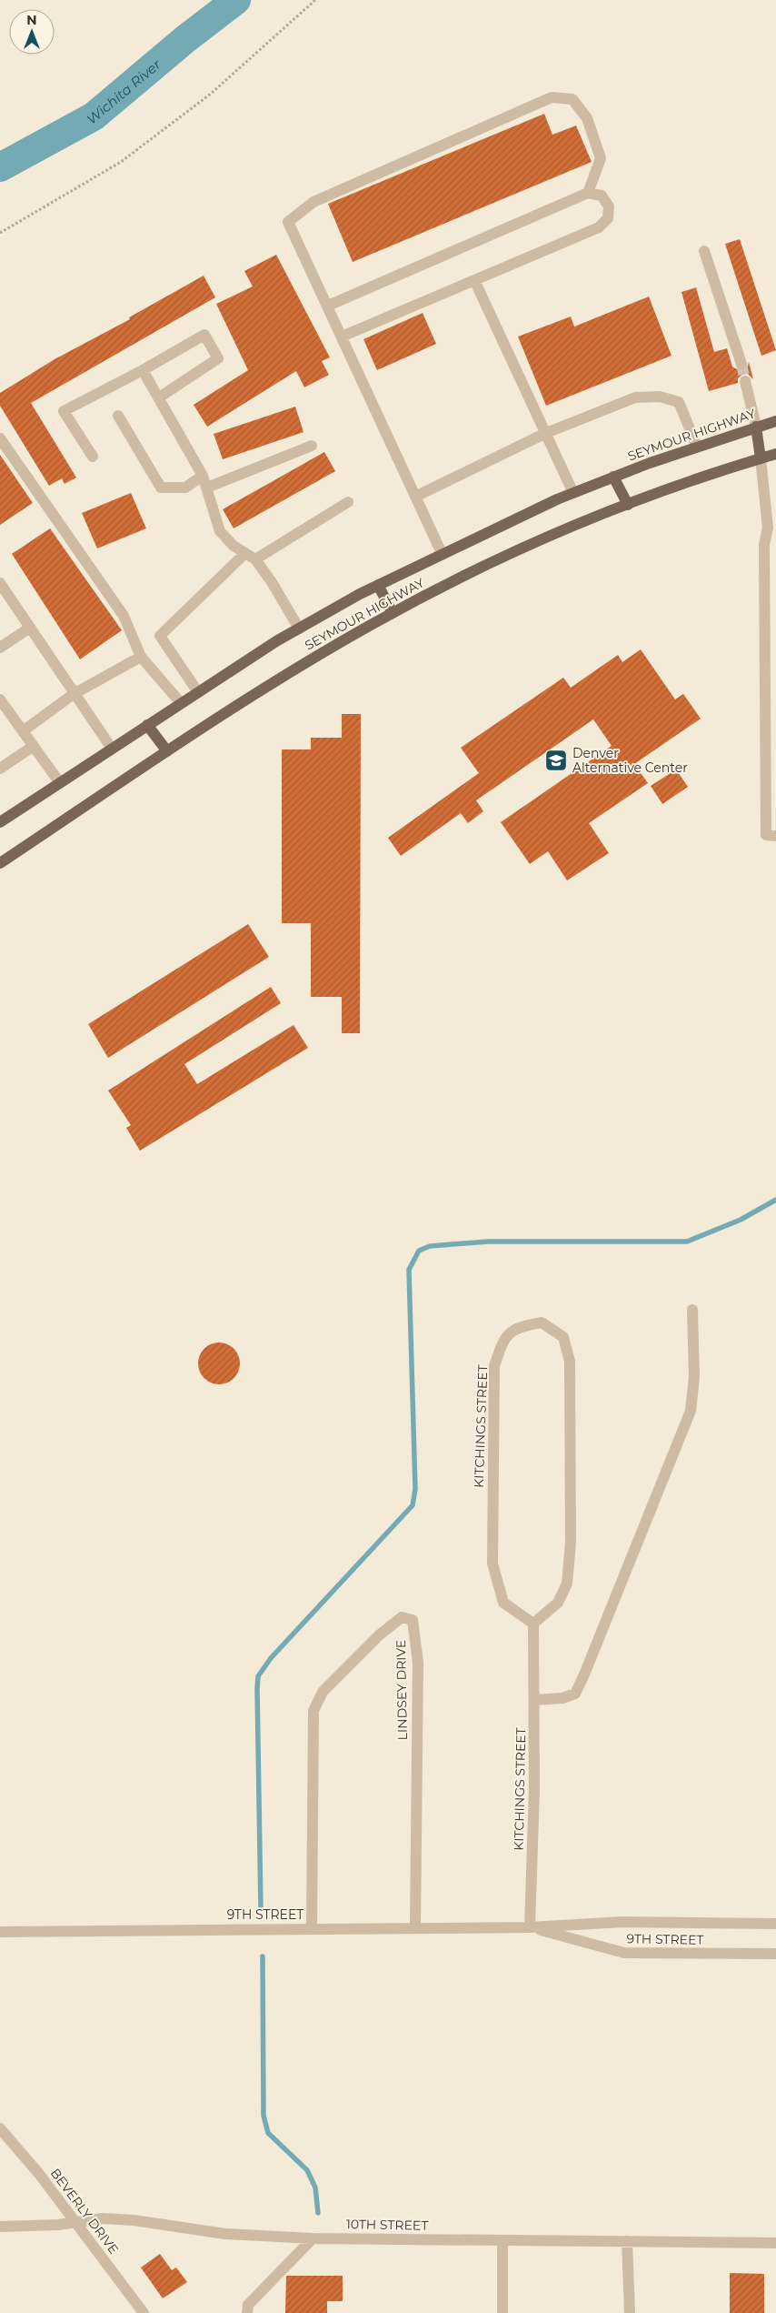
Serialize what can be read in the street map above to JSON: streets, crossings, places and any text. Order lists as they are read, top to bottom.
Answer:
{
  "streets": {
    "main road": ["SEYMOUR HIGHWAY"],
    "street": [
      "KITCHINGS STREET",
      "LINDSEY DRIVE",
      "9TH STREET",
      "BEVERLY DRIVE",
      "10TH STREET"
    ]
  },
  "crossings": [
    ["KITCHINGS STREET", "9TH STREET"],
    ["LINDSEY DRIVE", "9TH STREET"],
    ["BEVERLY DRIVE", "10TH STREET"]
  ],
  "water": ["Wichita River"],
  "places": {
    "school or university": ["Denver Alternative Center"]
  },
  "north": "top"
}
